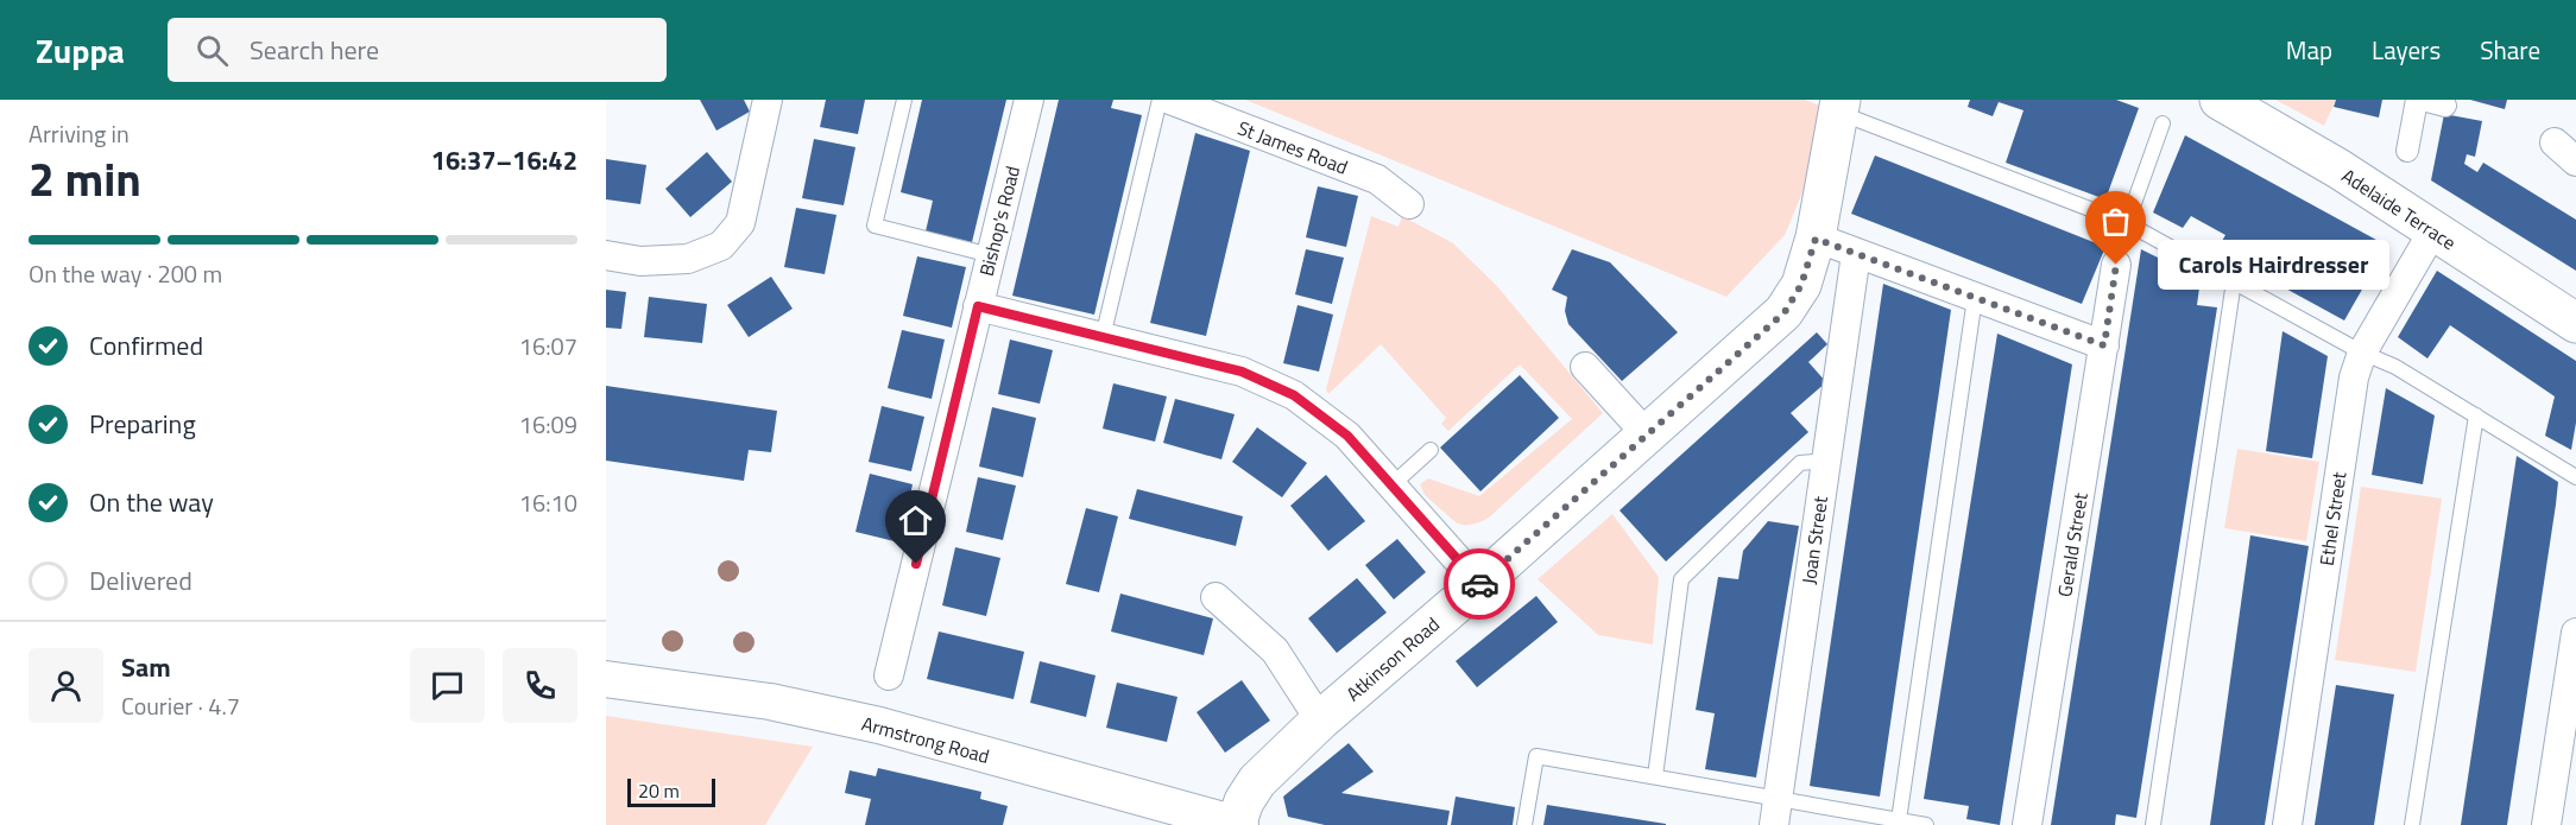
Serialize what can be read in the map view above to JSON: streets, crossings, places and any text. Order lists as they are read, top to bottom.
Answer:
{
  "streets": {
    "main road": ["Adelaide Terrace", "Atkinson Road"],
    "street": [
      "St James Road",
      "Bishop's Road",
      "Ethel Street",
      "Joan Street",
      "Gerald Street",
      "Armstrong Road"
    ]
  },
  "crossings": [
    ["Adelaide Terrace", "Ethel Street"],
    ["Atkinson Road", "Armstrong Road"]
  ],
  "places": ["Carols Hairdresser"],
  "scale_bar": "20 m",
  "page": {
    "header": "Zuppa",
    "search": "Search here",
    "nav": ["Map", "Layers", "Share"],
    "heading": ["2 min", "Arriving in", "16:37–16:42"],
    "panel": ["Sam", "Courier · 4.7"],
    "bar": "On the way · 200 m",
    "bubble": "Carols Hairdresser",
    "list": [
      ["Confirmed", "16:07"],
      ["Preparing", "16:09"],
      ["On the way", "16:10"],
      "Delivered"
    ],
    "scale": "20 m"
  }
}
